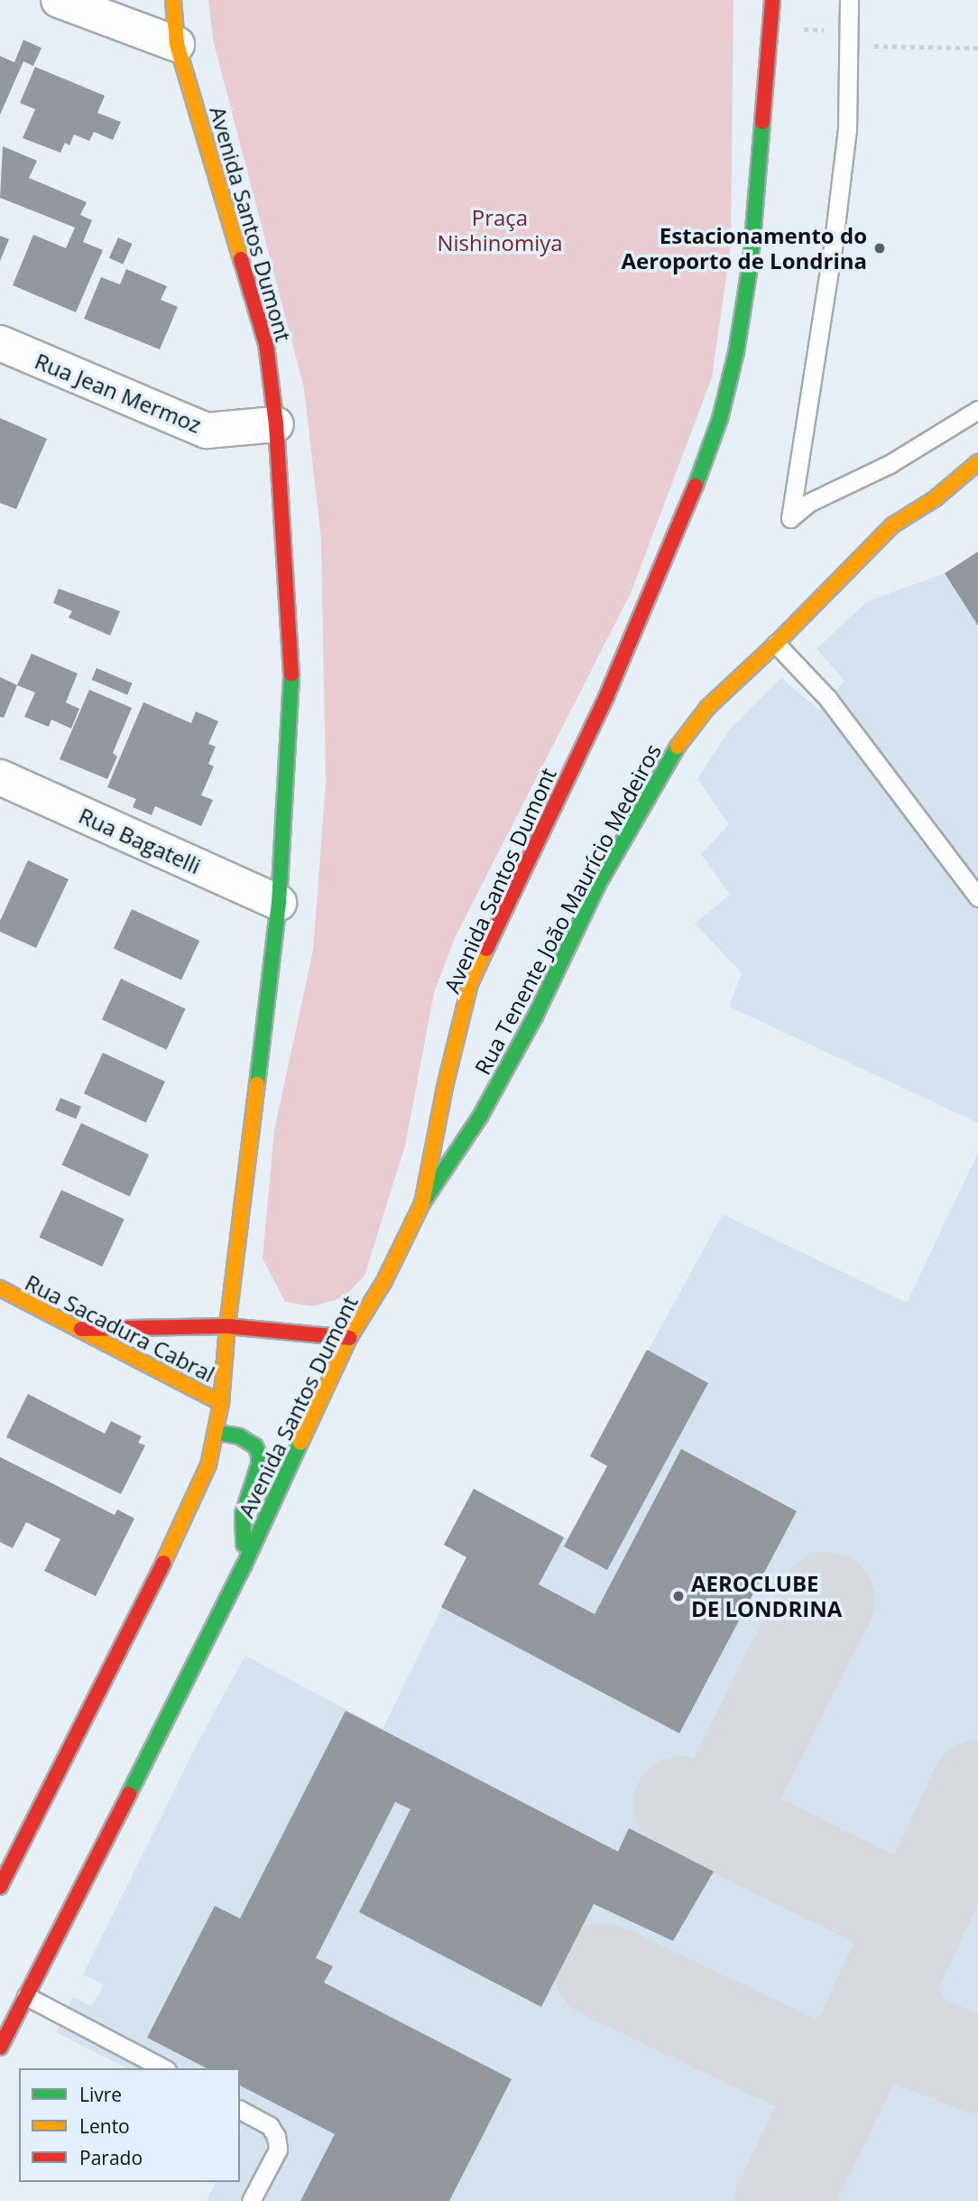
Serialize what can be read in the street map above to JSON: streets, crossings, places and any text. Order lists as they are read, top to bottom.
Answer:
{
  "streets": {
    "main road": ["Avenida Santos Dumont", "Rua Tenente João Maurício Medeiros", "Rua Sacadura Cabral"],
    "street": ["Rua Jean Mermoz", "Rua Bagatelli"]
  },
  "crossings": [
    ["Avenida Santos Dumont", "Rua Jean Mermoz"],
    ["Avenida Santos Dumont", "Rua Bagatelli"],
    ["Avenida Santos Dumont", "Rua Tenente João Maurício Medeiros"],
    ["Avenida Santos Dumont", "Rua Sacadura Cabral"]
  ],
  "parks": ["Praça Nishinomiya"],
  "places": ["Estacionamento do Aeroporto de Londrina", "AEROCLUBE DE LONDRINA"],
  "legend": ["Livre", "Lento", "Parado"]
}
